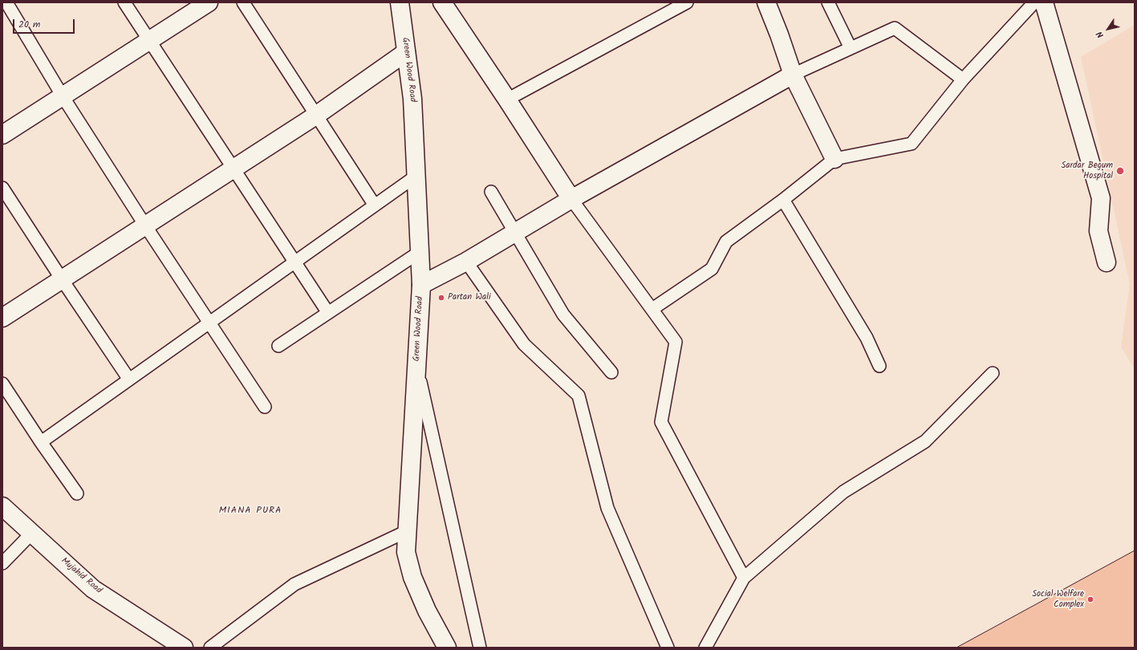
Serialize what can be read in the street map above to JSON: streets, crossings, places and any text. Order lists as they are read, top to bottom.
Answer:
{
  "streets": {
    "street": ["Green Wood Road", "Mujahid Road"]
  },
  "districts": ["MIANA PURA"],
  "places": ["Sardar Begum Hospital", "Partan Wali", "Social Welfare Complex"],
  "scale_bar": "20 m",
  "north": "bottom left"
}
